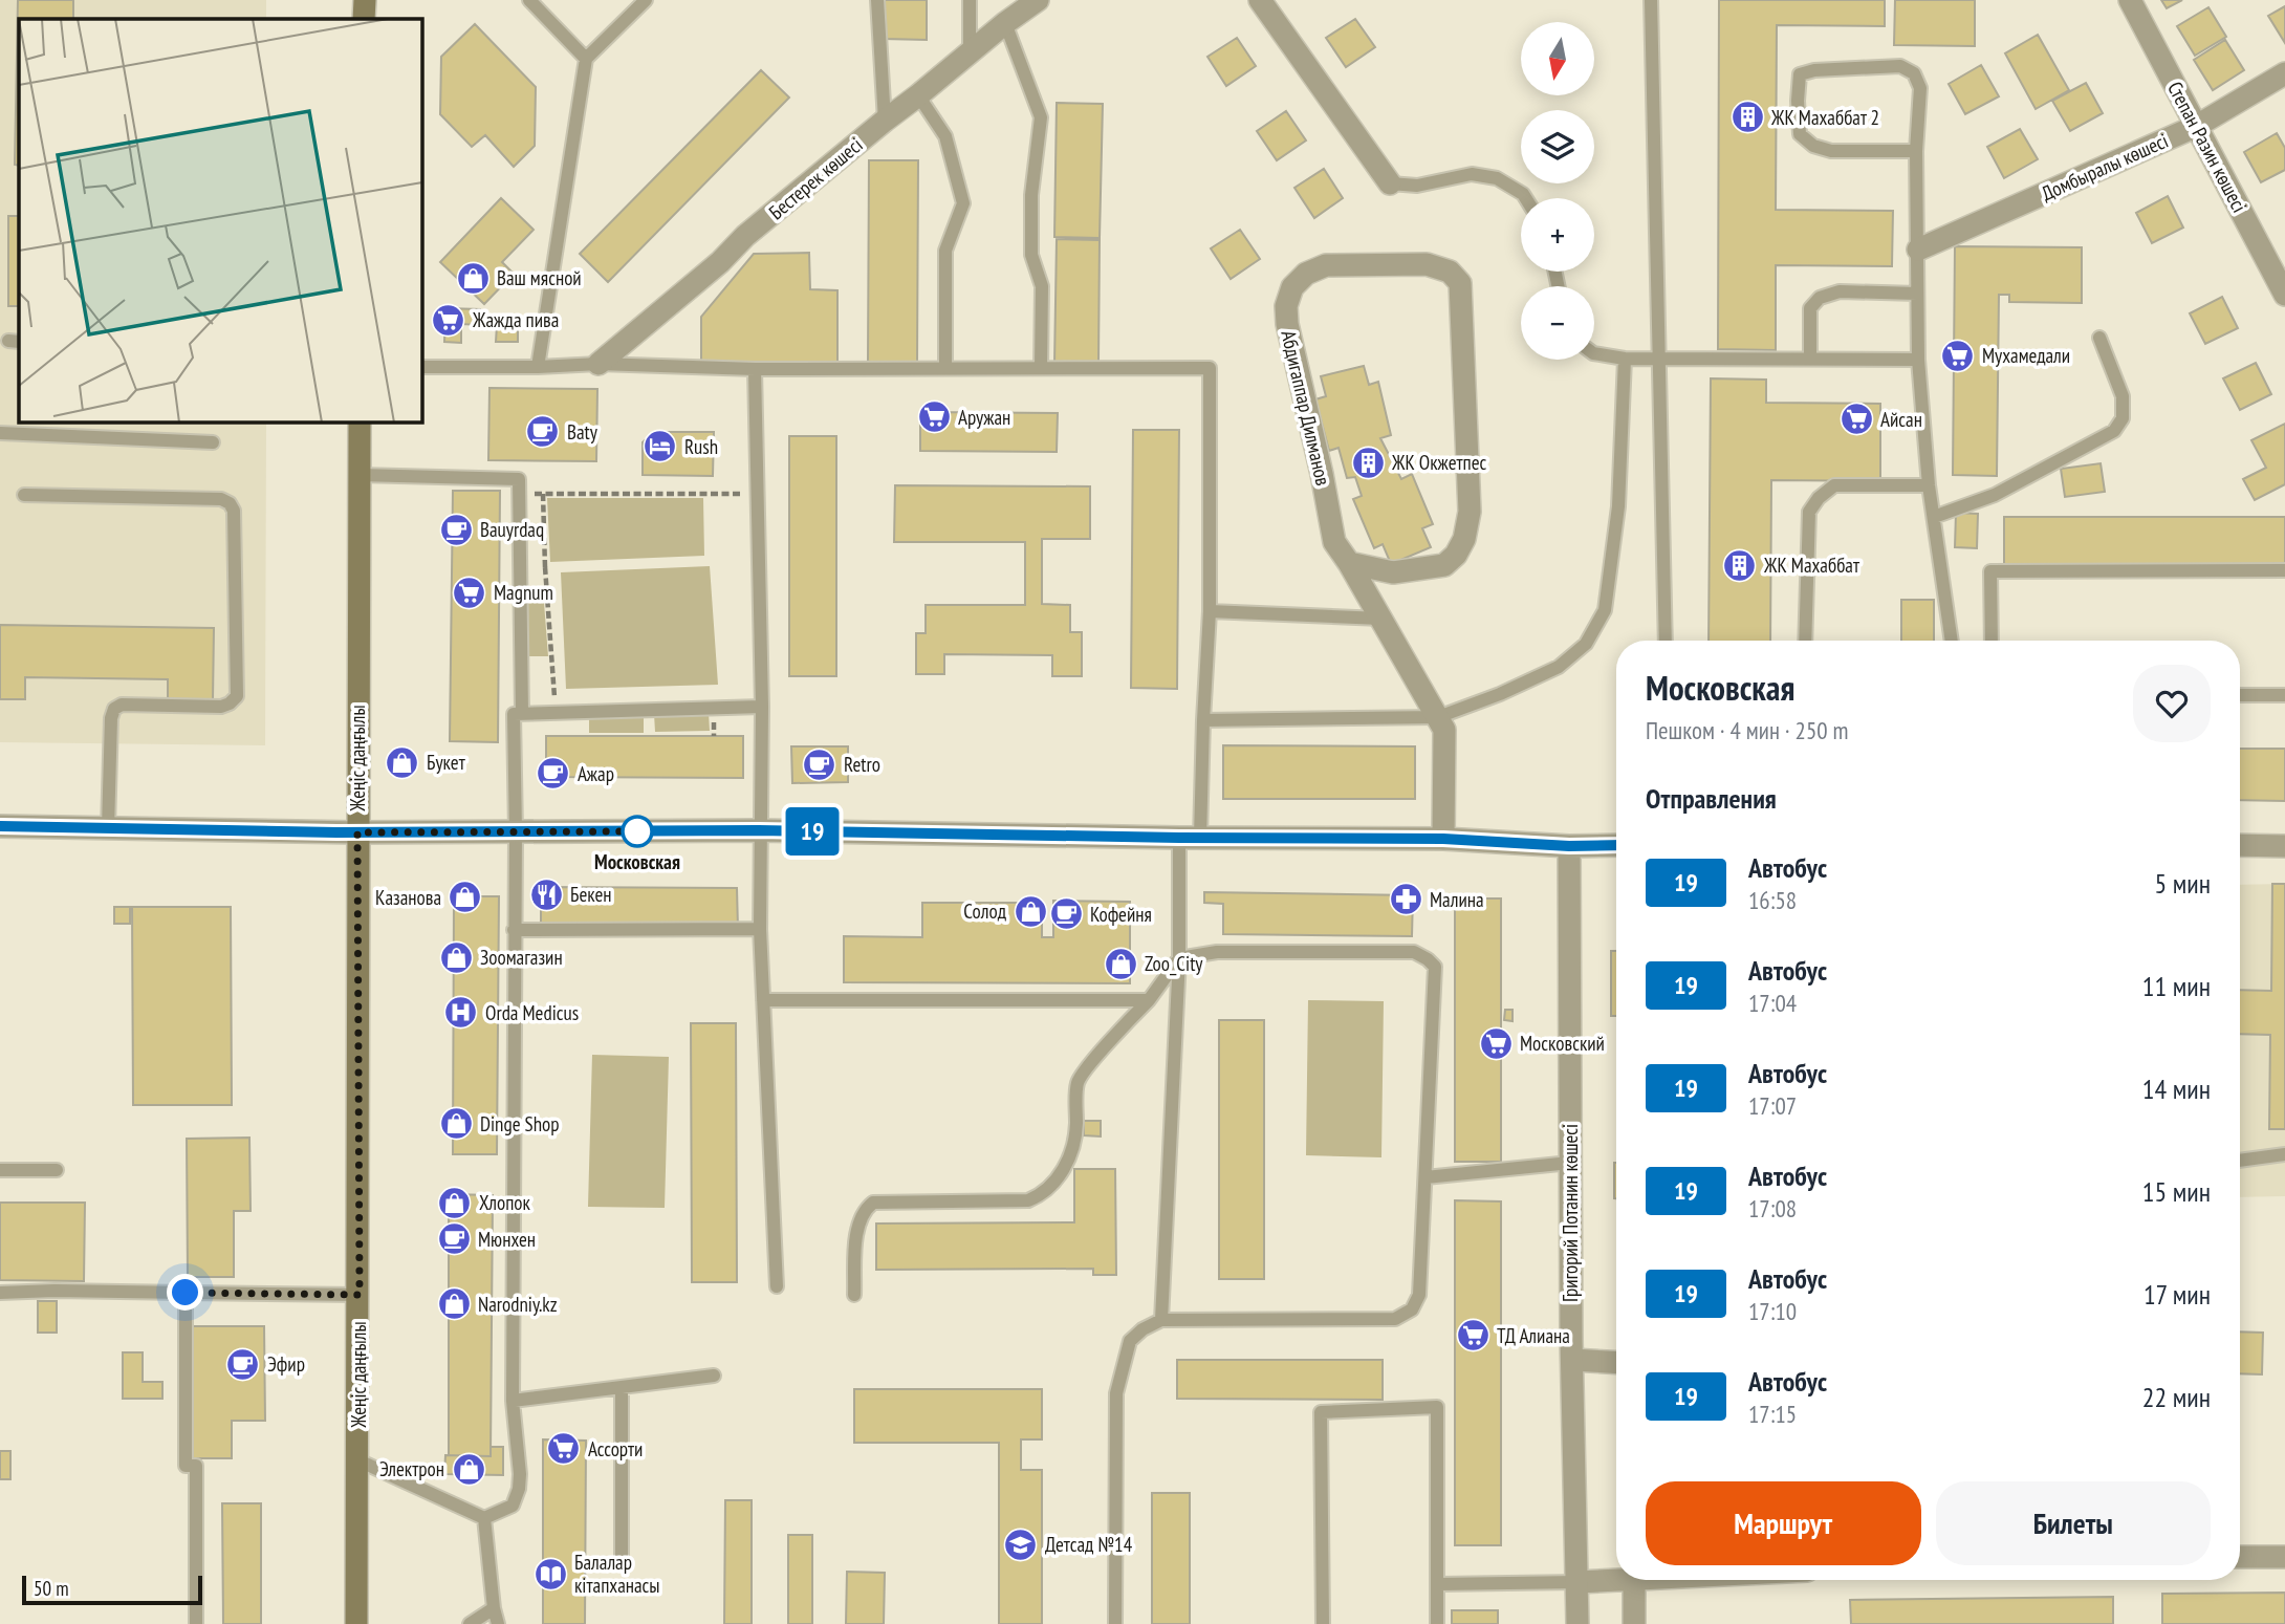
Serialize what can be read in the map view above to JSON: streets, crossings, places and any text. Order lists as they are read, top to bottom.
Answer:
{
  "streets": {
    "main road": ["Жеңіс даңғылы"],
    "street": [
      "Степан Разин көшесі",
      "Домбыралы көшесі",
      "Бестерек көшесі",
      "Абдигаппар Дилманов",
      "Григорий Потанин көшесі"
    ]
  },
  "crossings": [
    ["Степан Разин көшесі", "Домбыралы көшесі"]
  ],
  "places": {
    "building": ["ЖК Махаббат 2", "ЖК Окжетпес", "ЖК Махаббат"],
    "shop": [
      "Ваш мясной",
      "Букет",
      "Казанова",
      "Солод",
      "Зоомагазин",
      "Zoo_City",
      "Dinge Shop",
      "Хлопок",
      "Narodniy.kz",
      "Электрон"
    ],
    "supermarket": [
      "Жажда пива",
      "Мухамедали",
      "Аружан",
      "Айсан",
      "Magnum",
      "Московский",
      "ТД Алиана",
      "Ассорти"
    ],
    "cafe": [
      "Baty",
      "Bauyrdaq",
      "Retro",
      "Ажар",
      "Кофейня",
      "Мюнхен",
      "Эфир"
    ],
    "hotel": ["Rush"],
    "other": ["Московская"],
    "restaurant": ["Бекен"],
    "pharmacy": ["Малина"],
    "hospital": ["Orda Medicus"],
    "school or university": ["Детсад №14"],
    "library": ["Балалар кітапханасы"]
  },
  "lines": ["bus line 19"],
  "scale_bar": "50 m",
  "north": "bottom",
  "page": {
    "on_map": "19",
    "map_buttons": ["+", "−"],
    "heading": [
      ["Московская", "Пешком · 4 мин · 250 m"],
      "Отправления"
    ],
    "list": [
      {
        "mark": "19",
        "name": "Автобус",
        "note": "16:58",
        "value": "5 мин"
      },
      {
        "mark": "19",
        "name": "Автобус",
        "note": "17:04",
        "value": "11 мин"
      },
      {
        "mark": "19",
        "name": "Автобус",
        "note": "17:07",
        "value": "14 мин"
      },
      {
        "mark": "19",
        "name": "Автобус",
        "note": "17:08",
        "value": "15 мин"
      },
      {
        "mark": "19",
        "name": "Автобус",
        "note": "17:10",
        "value": "17 мин"
      },
      {
        "mark": "19",
        "name": "Автобус",
        "note": "17:15",
        "value": "22 мин"
      }
    ],
    "buttons": ["Маршрут", "Билеты"],
    "scale": "50 m"
  }
}
